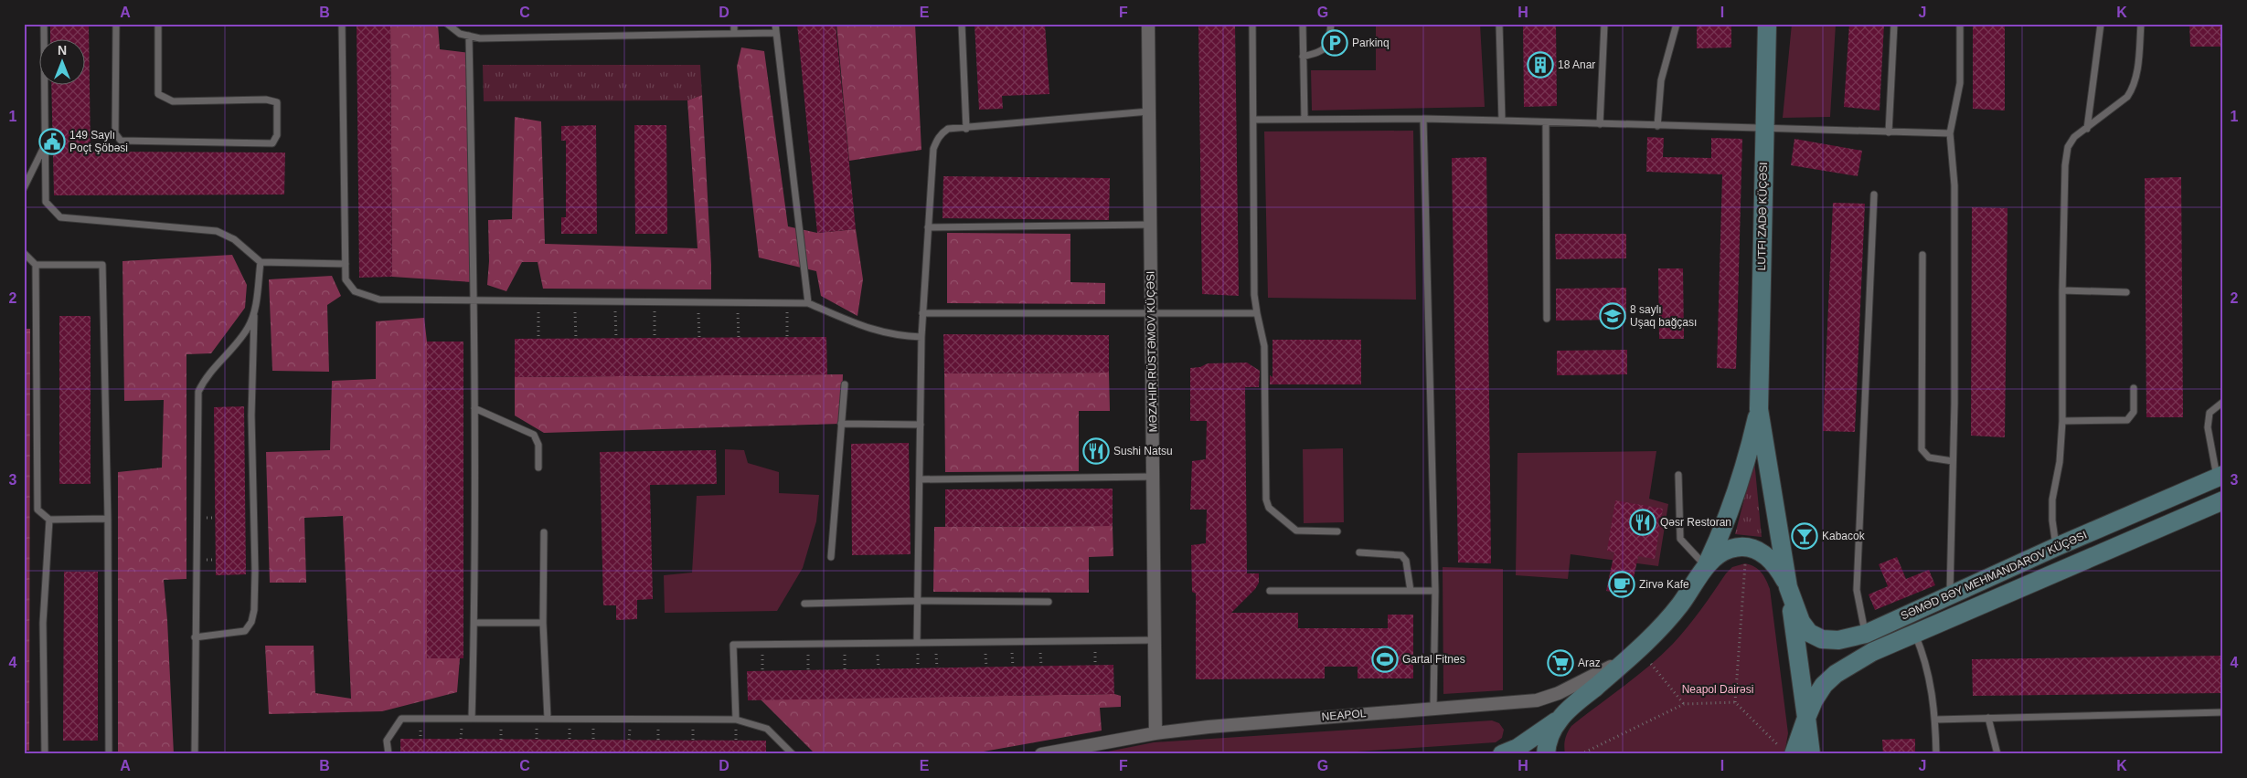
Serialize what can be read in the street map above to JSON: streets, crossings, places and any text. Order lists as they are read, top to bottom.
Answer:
{
  "streets": {
    "main road": ["LUTFI ZADƏ KÜÇƏSI", "SƏMƏD BƏY MEHMANDAROV KÜÇƏSI"],
    "street": ["MƏZAHIR RÜSTƏMOV KÜÇƏSI", "NEAPOL"]
  },
  "crossings": [
    ["MƏZAHIR RÜSTƏMOV KÜÇƏSI", "NEAPOL"]
  ],
  "parks": ["Neapol Dairəsi"],
  "places": {
    "parking": ["Parkinq"],
    "building": ["18 Anar"],
    "public building": ["149 Saylı Poçt Şöbəsi"],
    "school or university": ["8 saylı Uşaq bağçası"],
    "restaurant": ["Sushi Natsu", "Qəsr Restoran"],
    "bar": ["Kabacok"],
    "cafe": ["Zirvə Kafe"],
    "sports": ["Gartal Fitnes"],
    "supermarket": ["Araz"]
  },
  "north": "top",
  "grid": {
    "columns": [
      "A",
      "B",
      "C",
      "D",
      "E",
      "F",
      "G",
      "H",
      "I",
      "J",
      "K"
    ],
    "rows": [
      "1",
      "2",
      "3",
      "4"
    ]
  }
}
